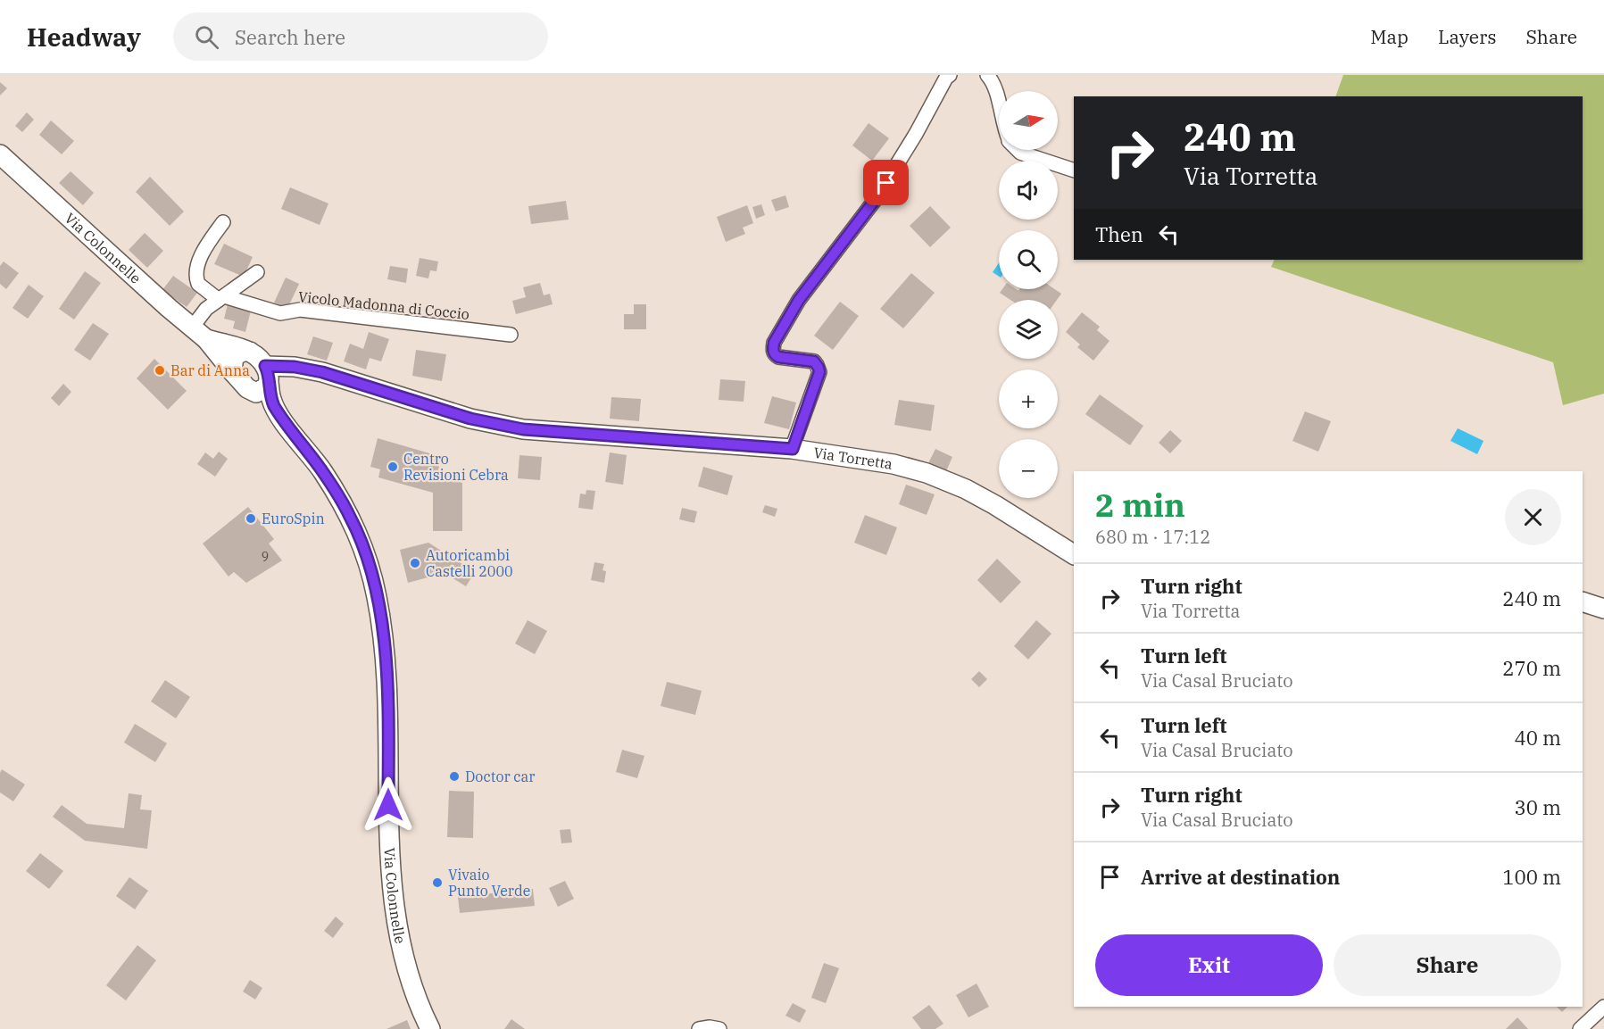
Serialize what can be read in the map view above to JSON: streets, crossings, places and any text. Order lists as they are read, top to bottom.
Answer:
{
  "streets": {
    "main road": ["Via Colonnelle", "Via Torretta"],
    "street": ["Vicolo Madonna di Coccio"]
  },
  "crossings": [
    ["Via Colonnelle", "Via Torretta"]
  ],
  "places": [
    "Bar di Anna",
    "Centro Revisioni Cebra",
    "EuroSpin",
    "Autoricambi Castelli 2000",
    "Doctor car",
    "Vivaio Punto Verde"
  ],
  "house_numbers": ["9"],
  "north": "right",
  "page": {
    "header": "Headway",
    "search": "Search here",
    "nav": ["Map", "Layers", "Share"],
    "map_buttons": ["+", "−"],
    "turn": ["240 m", "Via Torretta"],
    "then": "Then",
    "heading": ["2 min", "680 m · 17:12"],
    "list": [
      {
        "name": "Turn right",
        "note": "Via Torretta",
        "value": "240 m"
      },
      {
        "name": "Turn left",
        "note": "Via Casal Bruciato",
        "value": "270 m"
      },
      {
        "name": "Turn left",
        "note": "Via Casal Bruciato",
        "value": "40 m"
      },
      {
        "name": "Turn right",
        "note": "Via Casal Bruciato",
        "value": "30 m"
      },
      {
        "name": "Arrive at destination",
        "value": "100 m"
      }
    ],
    "buttons": ["Exit", "Share"]
  }
}
